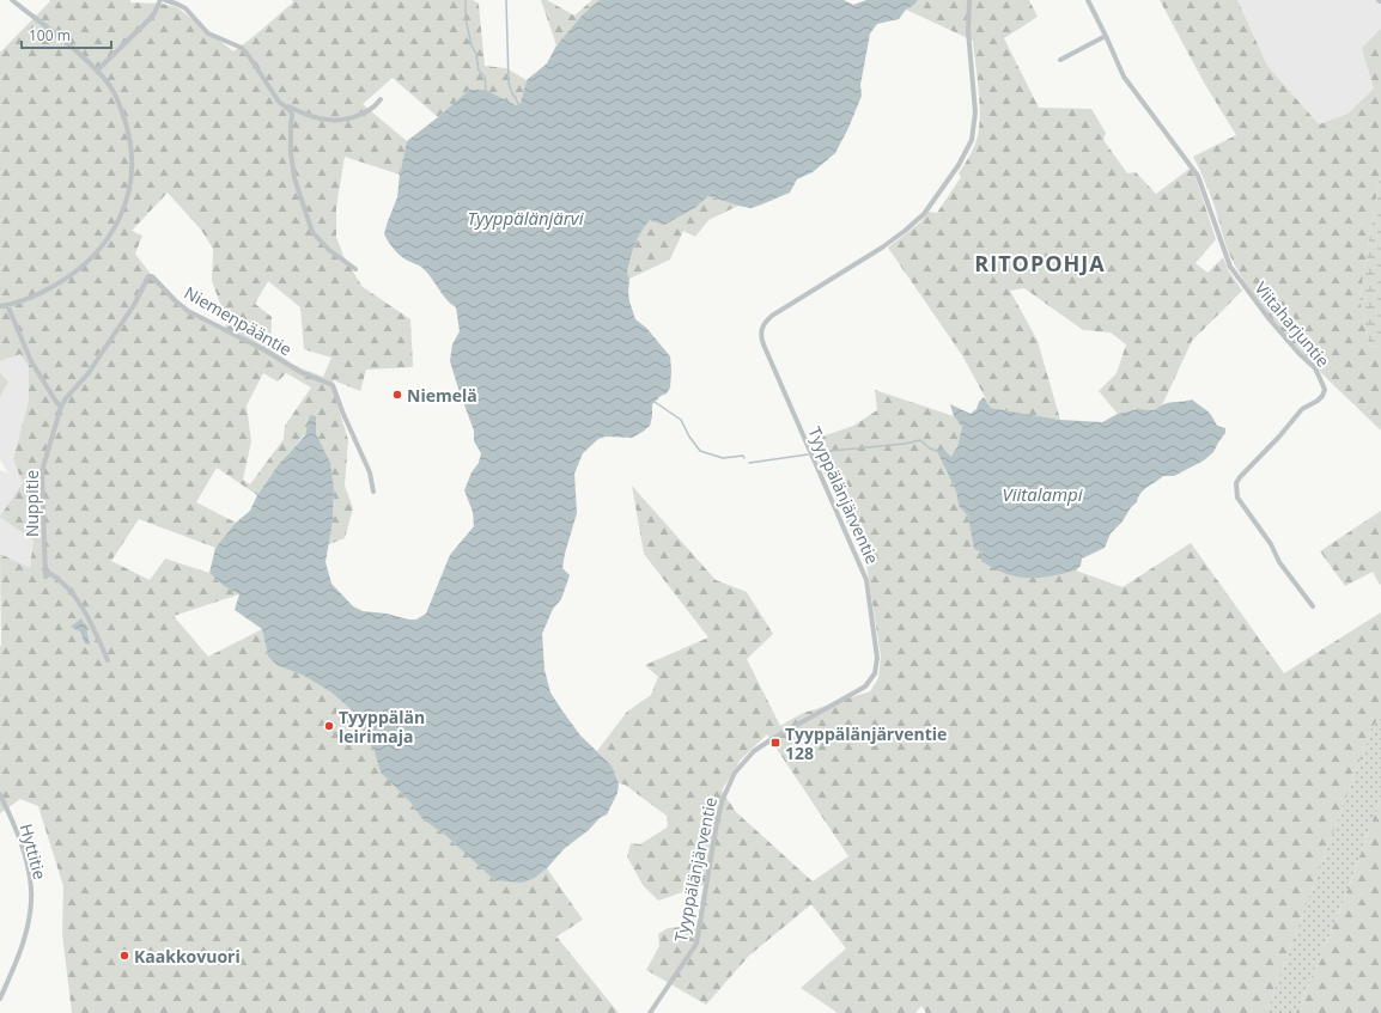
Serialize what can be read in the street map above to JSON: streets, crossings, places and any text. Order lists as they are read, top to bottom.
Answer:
{
  "streets": {
    "street": [
      "Niemenpääntie",
      "Viitaharjuntie",
      "Tyyppälänjärventie",
      "Nuppitie",
      "Hyttitie"
    ]
  },
  "crossings": [
    ["Niemenpääntie", "Nuppitie"]
  ],
  "districts": ["RITOPOHJA"],
  "water": ["Tyyppälänjärvi", "Viitalampi"],
  "places": {
    "other": ["Niemelä", "Tyyppälän leirimaja", "Kaakkovuori"],
    "transit": ["Tyyppälänjärventie 128"]
  },
  "scale_bar": "100 m"
}
